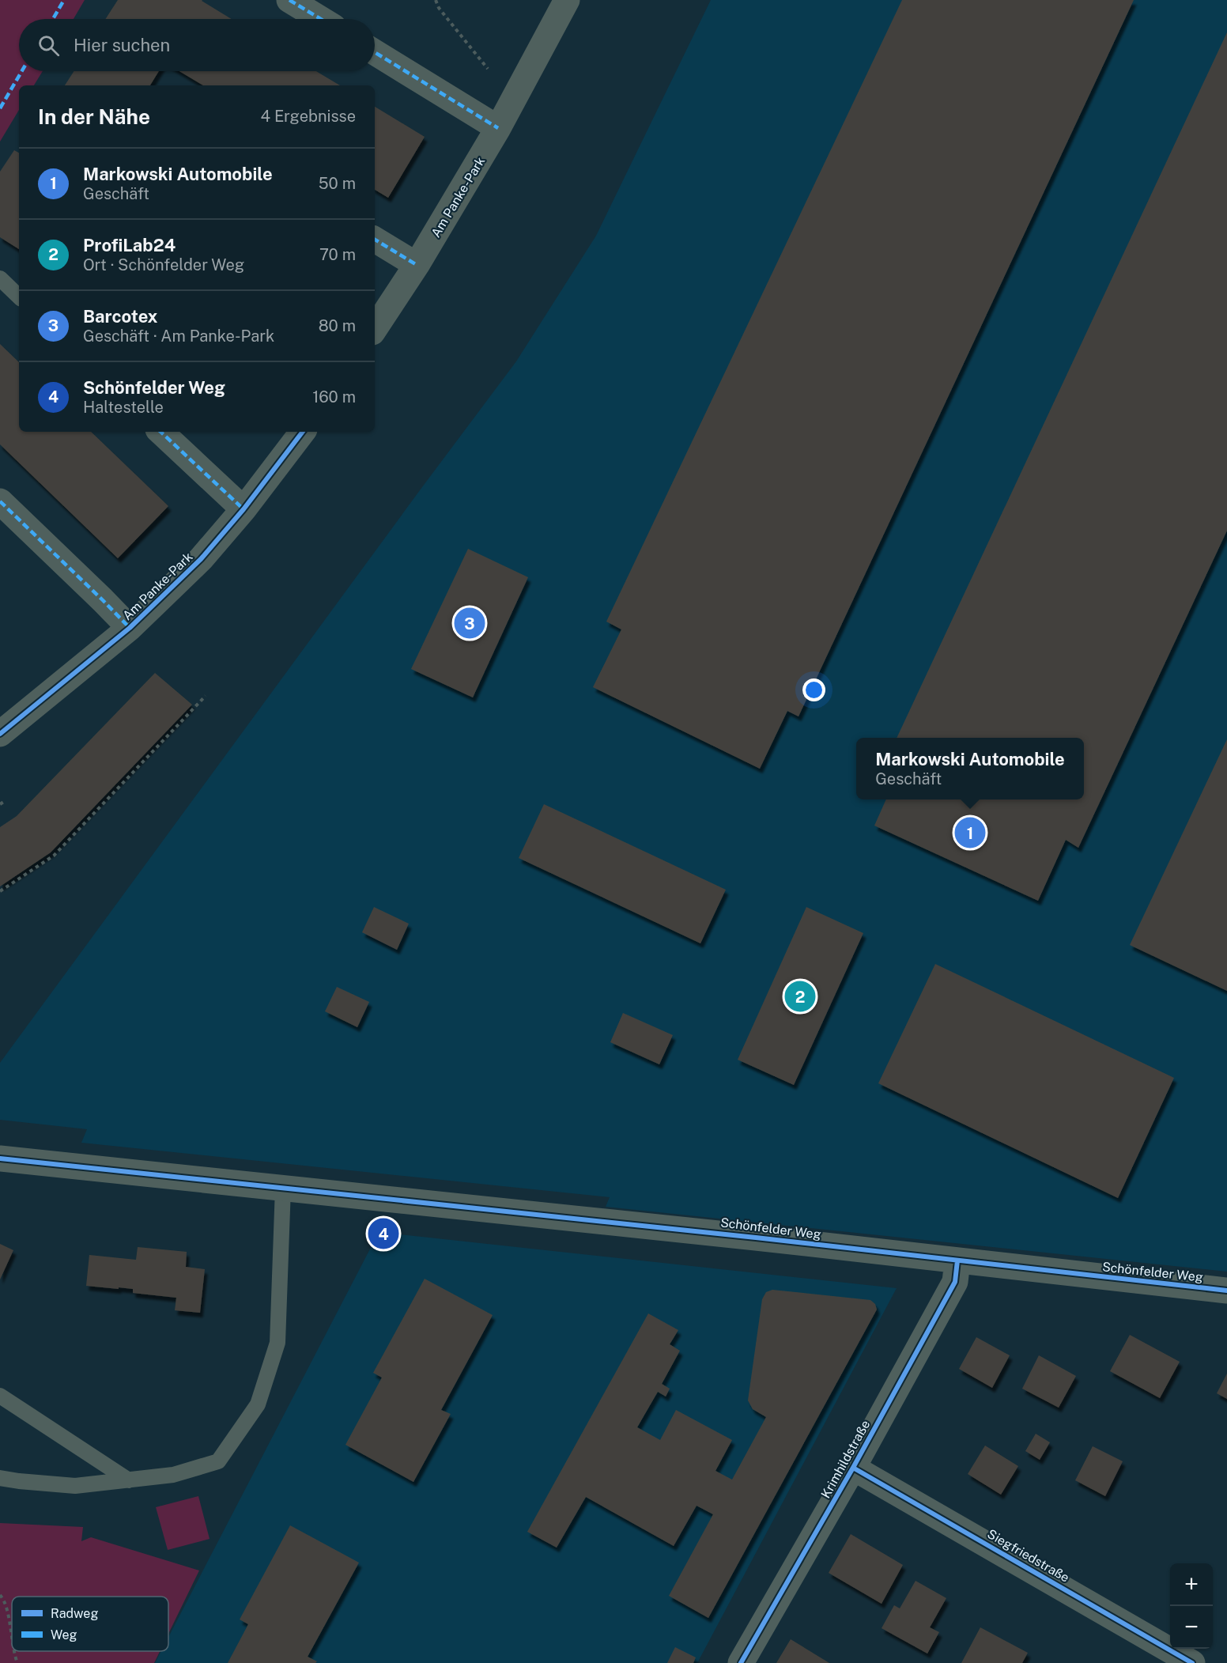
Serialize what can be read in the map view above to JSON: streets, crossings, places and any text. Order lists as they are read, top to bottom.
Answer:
{
  "streets": {
    "street": [
      "Am Panke-Park",
      "Schönfelder Weg",
      "Krimhildstraße",
      "Siegfriedstraße"
    ]
  },
  "crossings": [
    ["Schönfelder Weg", "Krimhildstraße"],
    ["Krimhildstraße", "Siegfriedstraße"]
  ],
  "legend": ["Radweg", "Weg"],
  "page": {
    "search": "Hier suchen",
    "heading": ["In der Nähe", "4 Ergebnisse"],
    "list": [
      {
        "mark": "1",
        "name": "Markowski Automobile",
        "note": "Geschäft",
        "value": "50 m"
      },
      {
        "mark": "2",
        "name": "ProfiLab24",
        "note": "Ort · Schönfelder Weg",
        "value": "70 m"
      },
      {
        "mark": "3",
        "name": "Barcotex",
        "note": "Geschäft · Am Panke-Park",
        "value": "80 m"
      },
      {
        "mark": "4",
        "name": "Schönfelder Weg",
        "note": "Haltestelle",
        "value": "160 m"
      }
    ],
    "pins": [
      "3",
      "1",
      "2",
      "4"
    ],
    "popup": ["Markowski Automobile", "Geschäft"],
    "map_buttons": ["+", "−"]
  }
}
